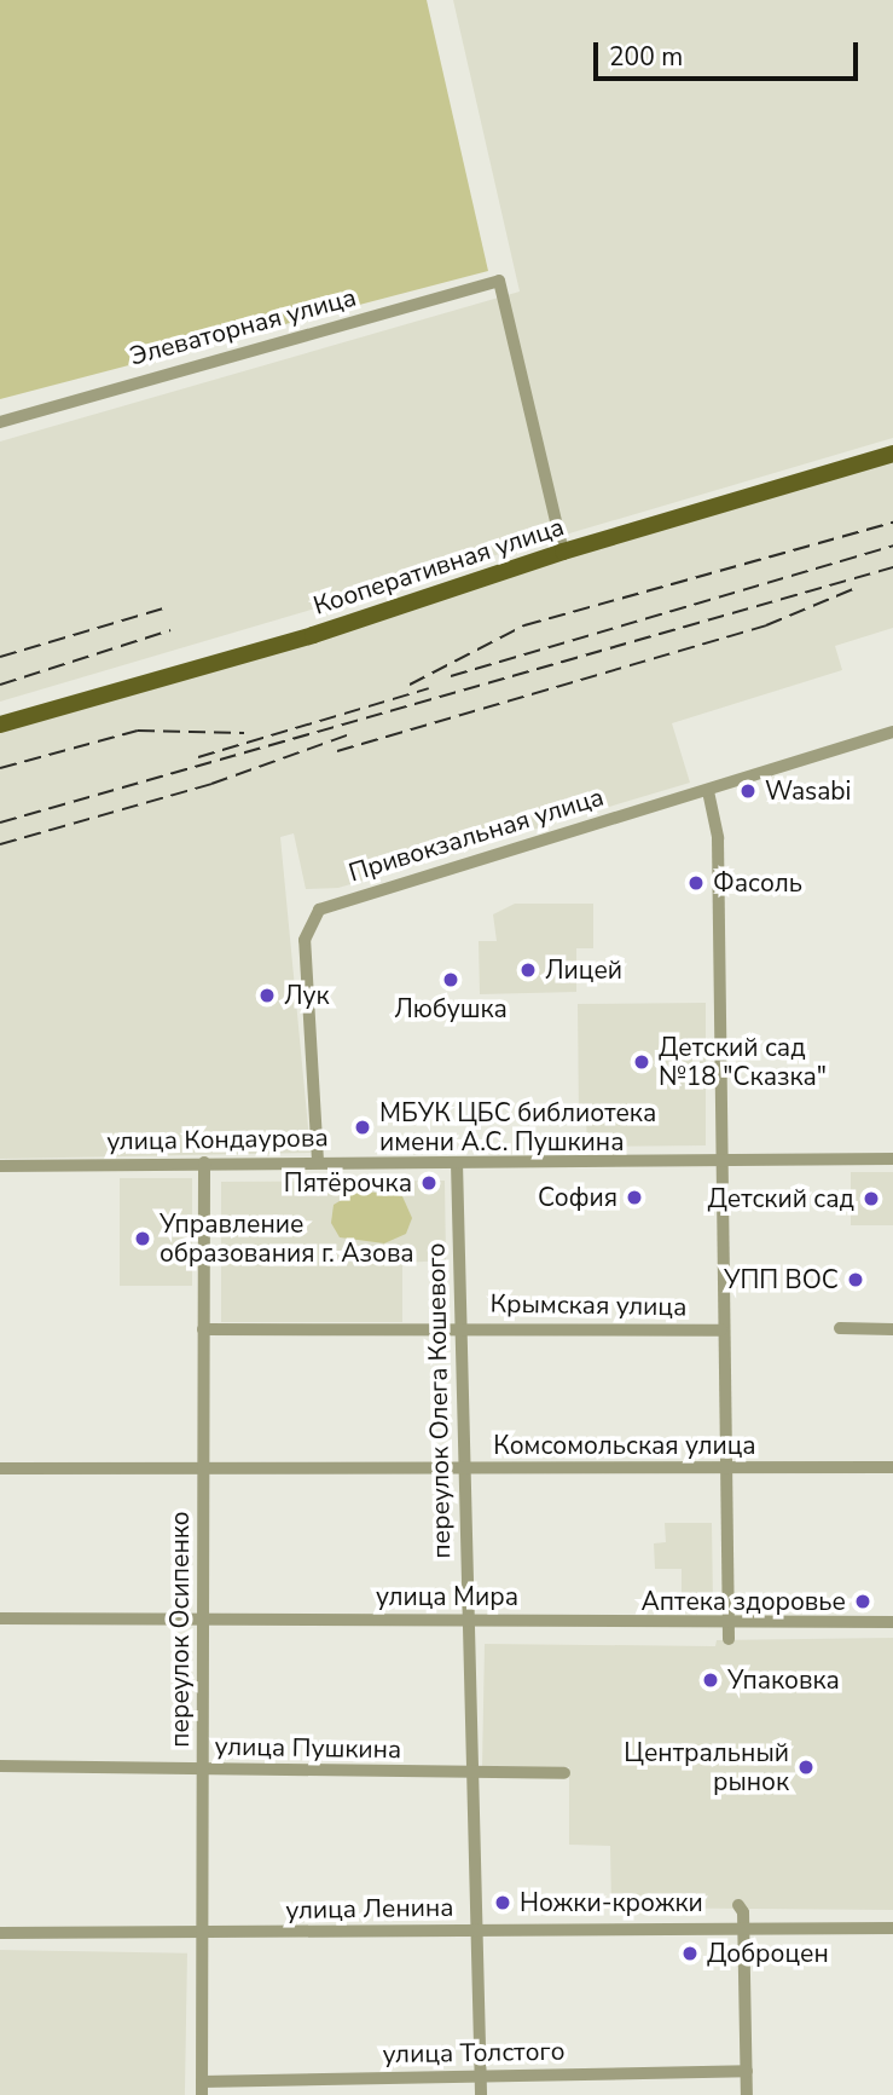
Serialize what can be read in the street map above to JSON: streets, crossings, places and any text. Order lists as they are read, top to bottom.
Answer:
{
  "streets": {
    "main road": ["Кооперативная улица"],
    "street": [
      "Элеваторная улица",
      "Привокзальная улица",
      "улица Кондаурова",
      "Крымская улица",
      "переулок Олега Кошевого",
      "Комсомольская улица",
      "улица Мира",
      "переулок Осипенко",
      "улица Пушкина",
      "улица Ленина",
      "улица Толстого"
    ]
  },
  "crossings": [
    ["Элеваторная улица", "Кооперативная улица"],
    ["Привокзальная улица", "улица Кондаурова"],
    ["улица Кондаурова", "переулок Олега Кошевого"],
    ["улица Кондаурова", "переулок Осипенко"],
    ["Крымская улица", "переулок Олега Кошевого"],
    ["Крымская улица", "переулок Осипенко"],
    ["переулок Олега Кошевого", "Комсомольская улица"],
    ["переулок Олега Кошевого", "улица Мира"],
    ["переулок Олега Кошевого", "улица Пушкина"],
    ["переулок Олега Кошевого", "улица Ленина"],
    ["переулок Олега Кошевого", "улица Толстого"],
    ["Комсомольская улица", "переулок Осипенко"],
    ["улица Мира", "переулок Осипенко"],
    ["переулок Осипенко", "улица Пушкина"],
    ["переулок Осипенко", "улица Ленина"],
    ["переулок Осипенко", "улица Толстого"]
  ],
  "places": [
    "Wasabi",
    "Фасоль",
    "Лицей",
    "Любушка",
    "Лук",
    "Детский сад №18 \"Сказка\"",
    "МБУК ЦБС библиотека имени А.С. Пушкина",
    "Пятёрочка",
    "София",
    "Детский сад",
    "Управление образования г. Азова",
    "УПП ВОС",
    "Аптека здоровье",
    "Упаковка",
    "Центральный рынок",
    "Ножки-крожки",
    "Доброцен"
  ],
  "scale_bar": "200 m"
}
